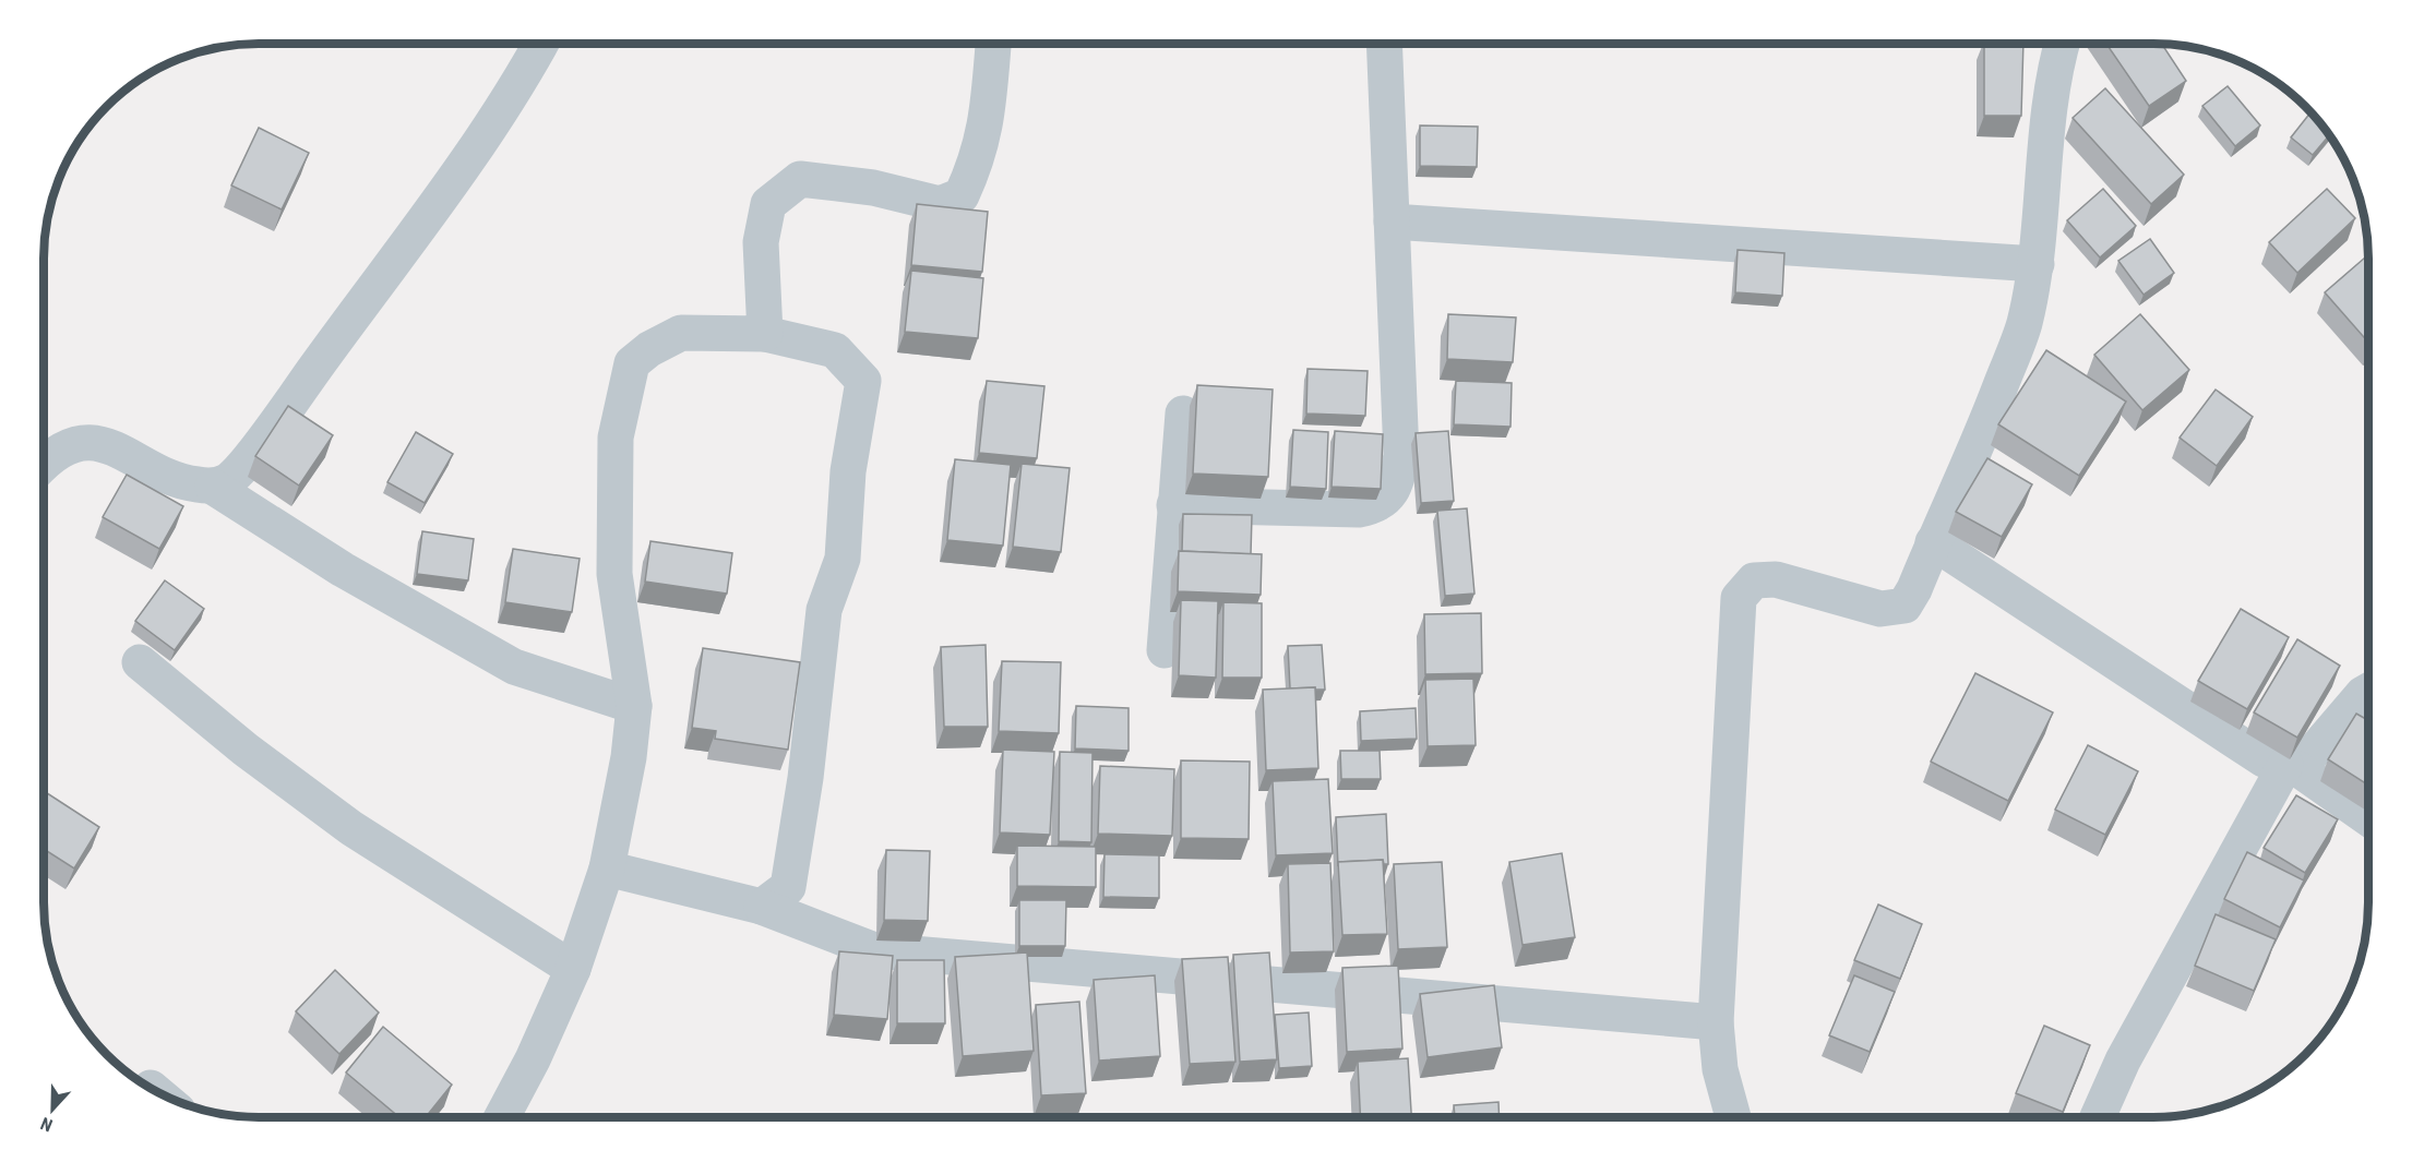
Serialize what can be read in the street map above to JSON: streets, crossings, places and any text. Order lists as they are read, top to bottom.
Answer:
{
  "north": "bottom"
}
